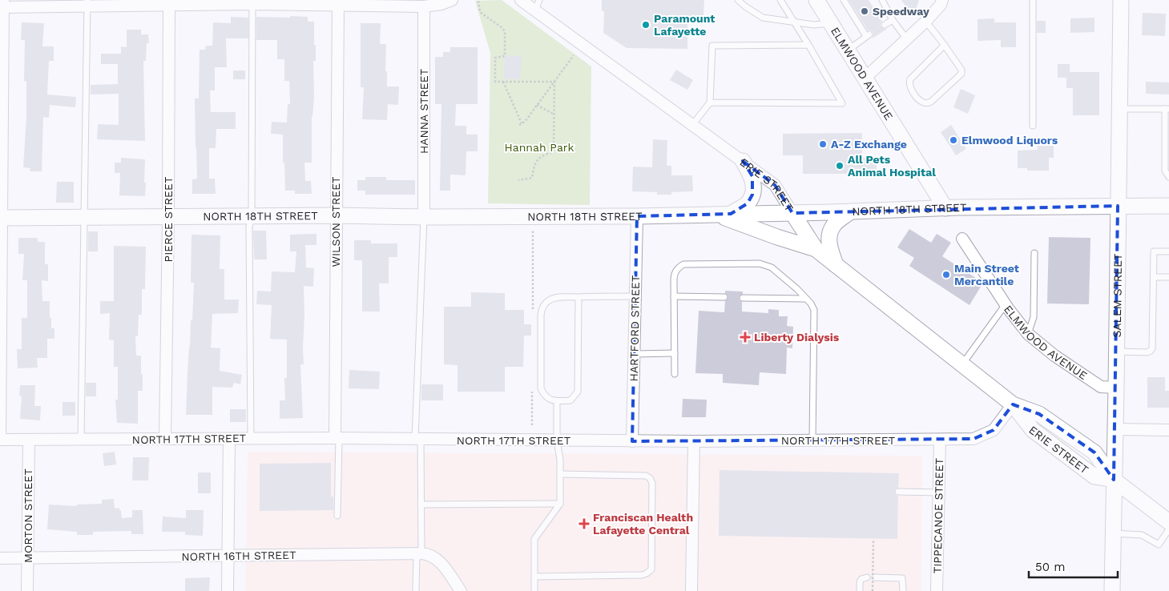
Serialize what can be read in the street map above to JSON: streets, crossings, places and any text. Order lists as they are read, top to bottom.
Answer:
{
  "streets": {
    "main road": [
      "ELMWOOD AVENUE",
      "ERIE STREET",
      "NORTH 18TH STREET",
      "SALEM STREET"
    ],
    "street": [
      "HANNA STREET",
      "PIERCE STREET",
      "WILSON STREET",
      "HARTFORD STREET",
      "NORTH 17TH STREET",
      "MORTON STREET",
      "TIPPECANOE STREET",
      "NORTH 16TH STREET"
    ]
  },
  "crossings": [
    ["ELMWOOD AVENUE", "NORTH 18TH STREET"],
    ["ELMWOOD AVENUE", "SALEM STREET"],
    ["HANNA STREET", "NORTH 18TH STREET"],
    ["ERIE STREET", "NORTH 18TH STREET"],
    ["ERIE STREET", "SALEM STREET"],
    ["ERIE STREET", "NORTH 17TH STREET"],
    ["NORTH 18TH STREET", "PIERCE STREET"],
    ["NORTH 18TH STREET", "WILSON STREET"],
    ["NORTH 18TH STREET", "SALEM STREET"],
    ["NORTH 18TH STREET", "HARTFORD STREET"],
    ["PIERCE STREET", "NORTH 17TH STREET"],
    ["WILSON STREET", "NORTH 17TH STREET"],
    ["HARTFORD STREET", "NORTH 17TH STREET"],
    ["NORTH 17TH STREET", "MORTON STREET"],
    ["NORTH 17TH STREET", "TIPPECANOE STREET"],
    ["MORTON STREET", "NORTH 16TH STREET"]
  ],
  "parks": ["Hannah Park"],
  "places": {
    "other": [
      "Speedway",
      "Paramount Lafayette",
      "Elmwood Liquors",
      "A-Z Exchange",
      "All Pets Animal Hospital",
      "Main Street Mercantile"
    ],
    "health": ["Liberty Dialysis", "Franciscan Health Lafayette Central"]
  },
  "scale_bar": "50 m"
}
